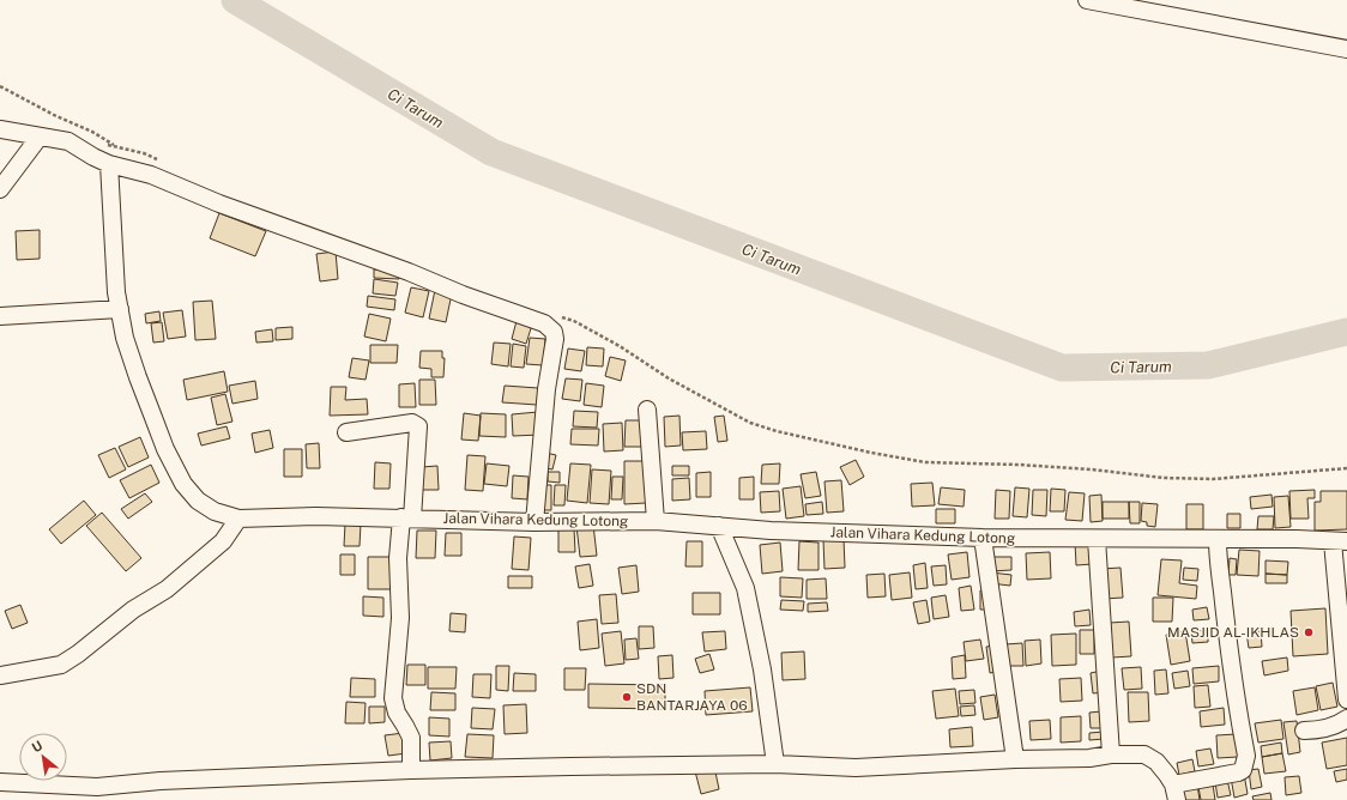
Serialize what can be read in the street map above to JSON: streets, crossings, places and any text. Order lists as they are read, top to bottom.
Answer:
{
  "streets": {
    "street": ["Jalan Vihara Kedung Lotong"]
  },
  "water": ["Ci Tarum"],
  "places": ["MASJID AL-IKHLAS", "SDN BANTARJAYA 06"],
  "north": "top left"
}
